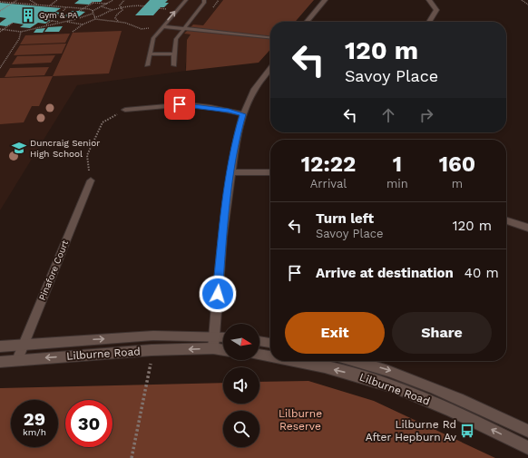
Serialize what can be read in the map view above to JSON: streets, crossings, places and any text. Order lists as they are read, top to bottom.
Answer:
{
  "streets": {
    "street": ["Pinafore Court", "Lilburne Road"]
  },
  "crossings": [
    ["Pinafore Court", "Lilburne Road"]
  ],
  "parks": ["Lilburne Reserve"],
  "places": {
    "building": ["Gym & PA"],
    "school or university": ["Duncraig Senior High School"],
    "bus stop": ["Lilburne Rd After Hepburn Av"]
  },
  "north": "right",
  "page": {
    "turn": ["120 m", "Savoy Place"],
    "eta": [
      "12:22",
      "Arrival",
      "1",
      "min",
      "160",
      "m"
    ],
    "list": [
      {
        "name": "Turn left",
        "note": "Savoy Place",
        "value": "120 m"
      },
      {
        "name": "Arrive at destination",
        "value": "40 m"
      }
    ],
    "buttons": ["Exit", "Share"],
    "speed": "29 km/h",
    "limit": "30"
  }
}
